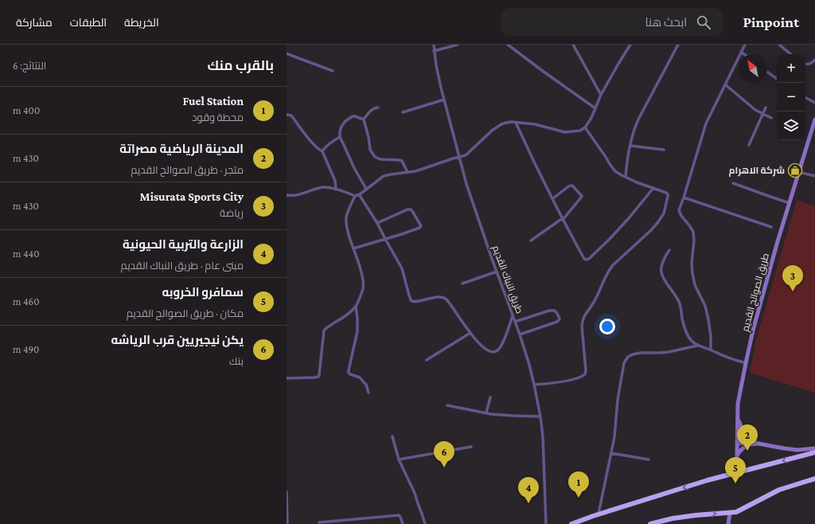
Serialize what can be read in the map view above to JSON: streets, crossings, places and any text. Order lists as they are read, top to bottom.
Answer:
{
  "streets": {
    "main road": ["طريق الصوالح القديم"],
    "street": ["طريق النباك القديم"]
  },
  "places": {
    "shop": ["شركة الاهرام"]
  },
  "north": "top left",
  "page": {
    "header": "Pinpoint",
    "search": "ابحث هنا",
    "nav": ["الخريطة", "الطبقات", "مشاركة"],
    "heading": ["بالقرب منك", "النتائج: 6"],
    "map_buttons": ["+", "−"],
    "list": [
      {
        "mark": "1",
        "name": "Fuel Station",
        "note": "محطة وقود",
        "value": "400 m"
      },
      {
        "mark": "2",
        "name": "المدينة الرياضية مصراتة",
        "note": "متجر · طريق الصوالح القديم",
        "value": "430 m"
      },
      {
        "mark": "3",
        "name": "Misurata Sports City",
        "note": "رياضة",
        "value": "430 m"
      },
      {
        "mark": "4",
        "name": "الزارعة والتربية الحيونية",
        "note": "مبنى عام · طريق النباك القديم",
        "value": "440 m"
      },
      {
        "mark": "5",
        "name": "سمافرو الخروبه",
        "note": "مكان · طريق الصوالح القديم",
        "value": "460 m"
      },
      {
        "mark": "6",
        "name": "يكن نيجيريين قرب الرياشه",
        "note": "بنك",
        "value": "490 m"
      }
    ],
    "pins": [
      "3",
      "2",
      "6",
      "5",
      "1",
      "4"
    ]
  }
}
